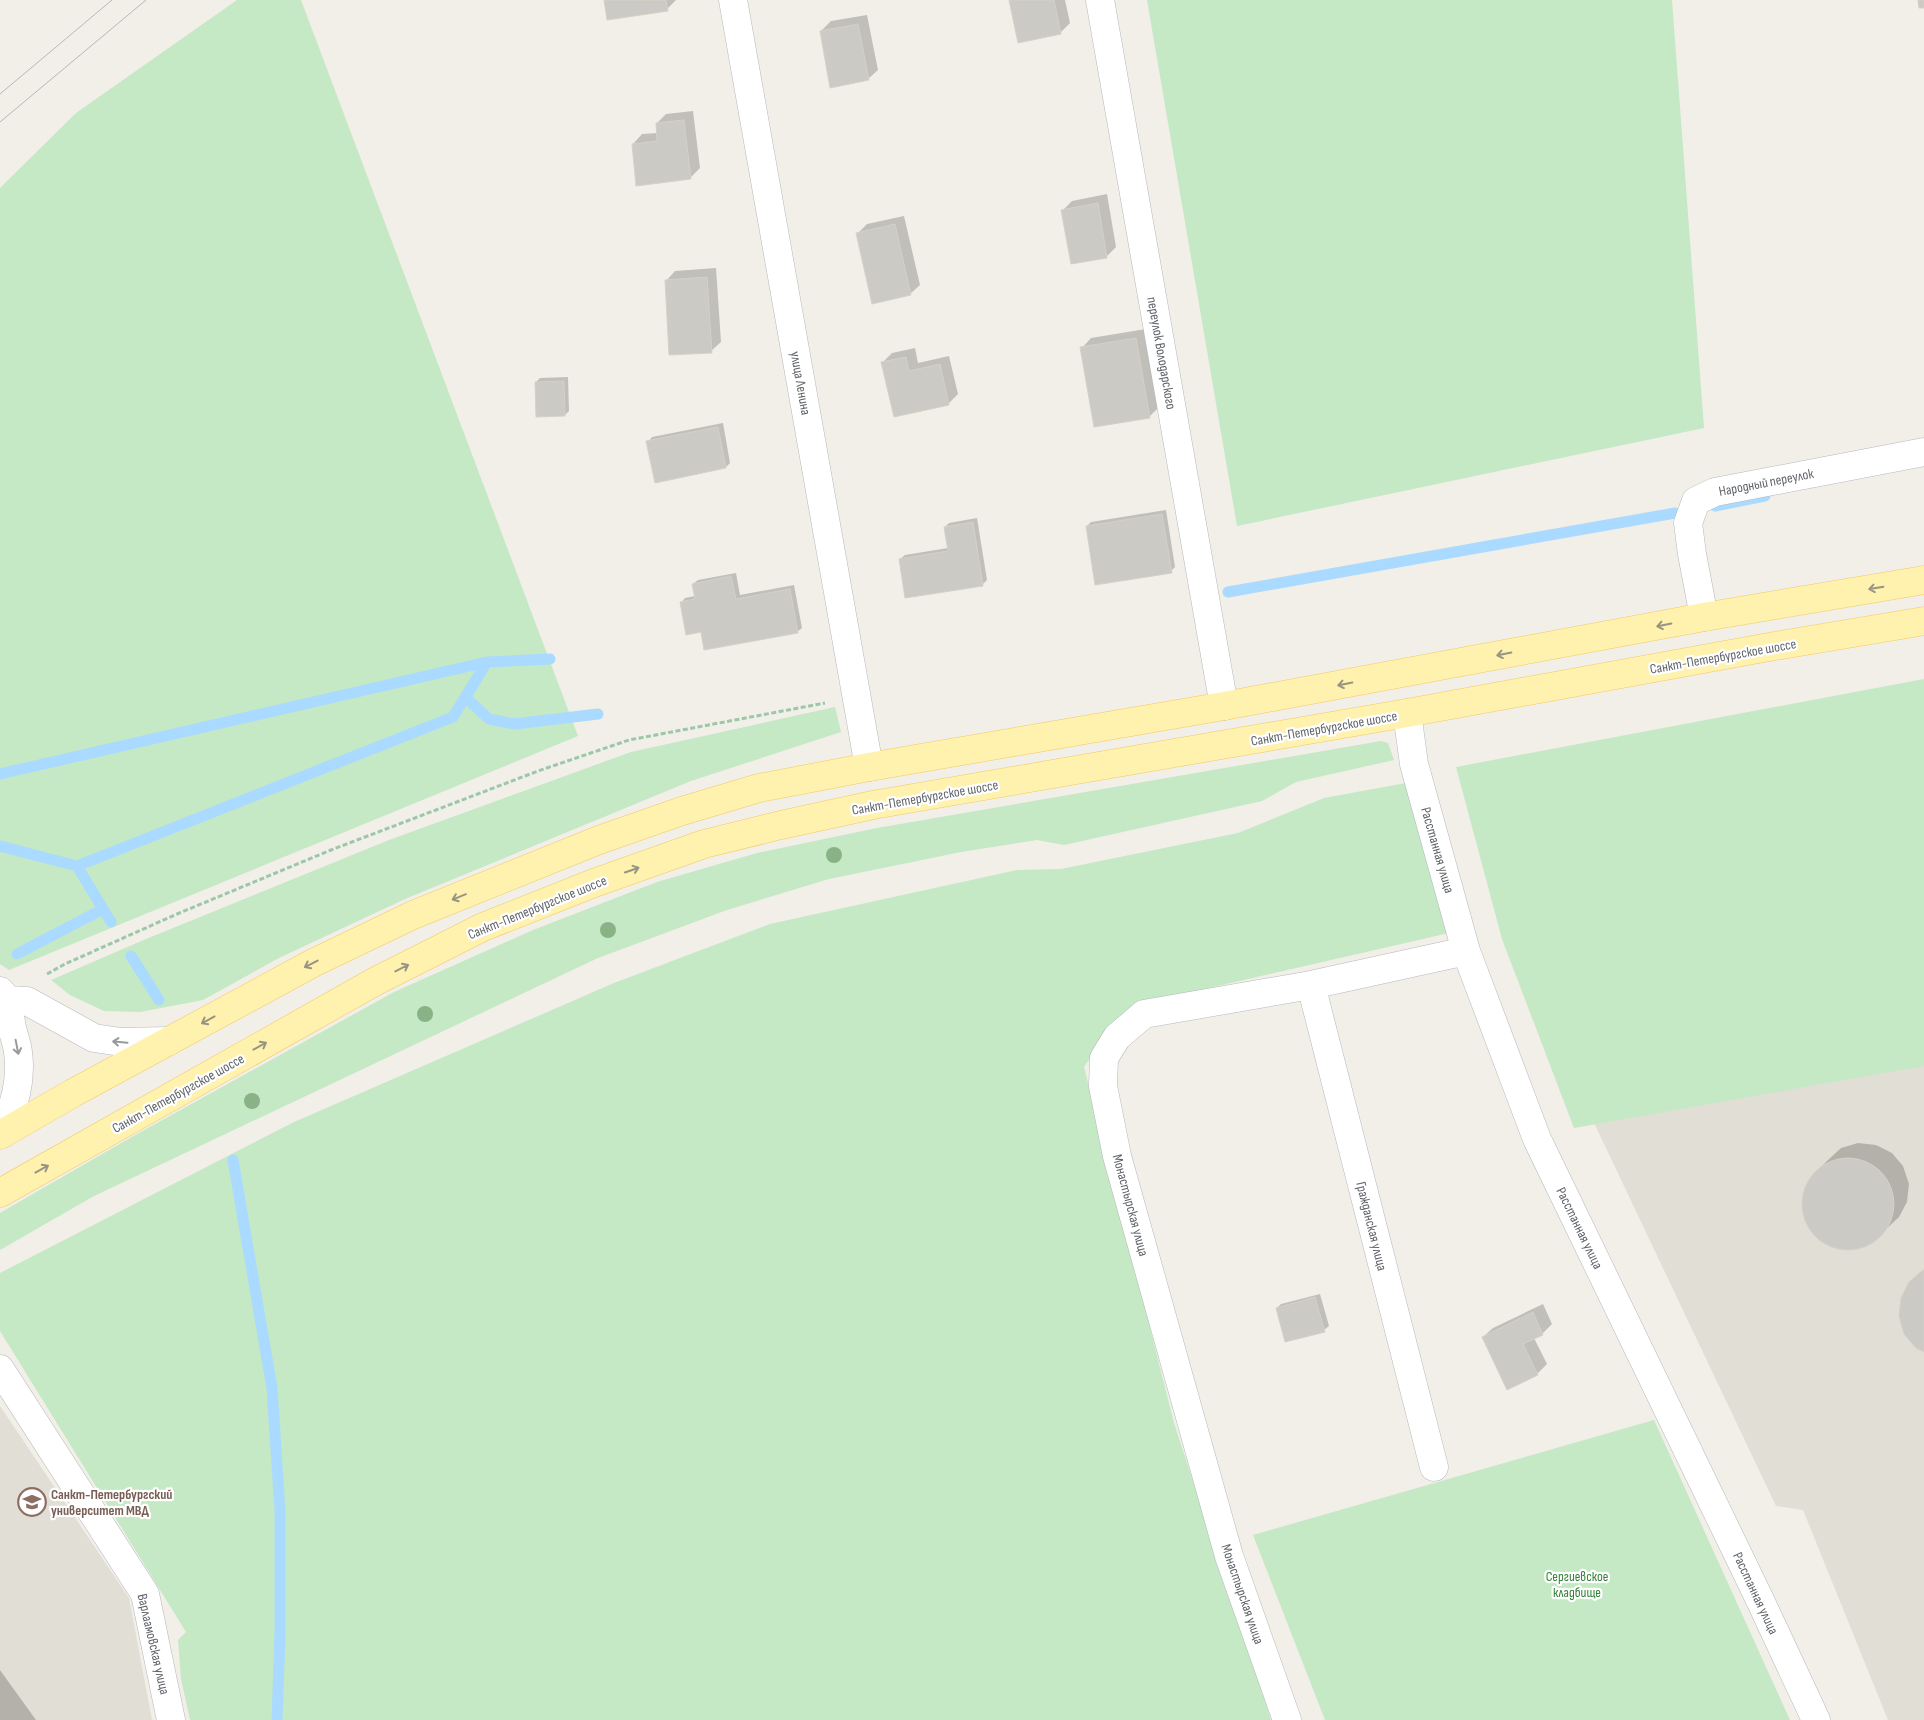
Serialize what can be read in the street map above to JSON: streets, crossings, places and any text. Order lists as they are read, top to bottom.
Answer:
{
  "streets": {
    "main road": ["Санкт-Петербургское шоссе"],
    "street": [
      "переулок Володарского",
      "улица Ленина",
      "Народный переулок",
      "Расстанная улица",
      "Монастырская улица",
      "Гражданская улица",
      "Варлаамовская улица"
    ]
  },
  "crossings": [
    ["Санкт-Петербургское шоссе", "Расстанная улица"],
    ["Расстанная улица", "Монастырская улица"],
    ["Монастырская улица", "Гражданская улица"]
  ],
  "parks": ["Сергиевское кладбище"],
  "places": {
    "school or university": ["Санкт-Петербургский университет МВД"]
  }
}
